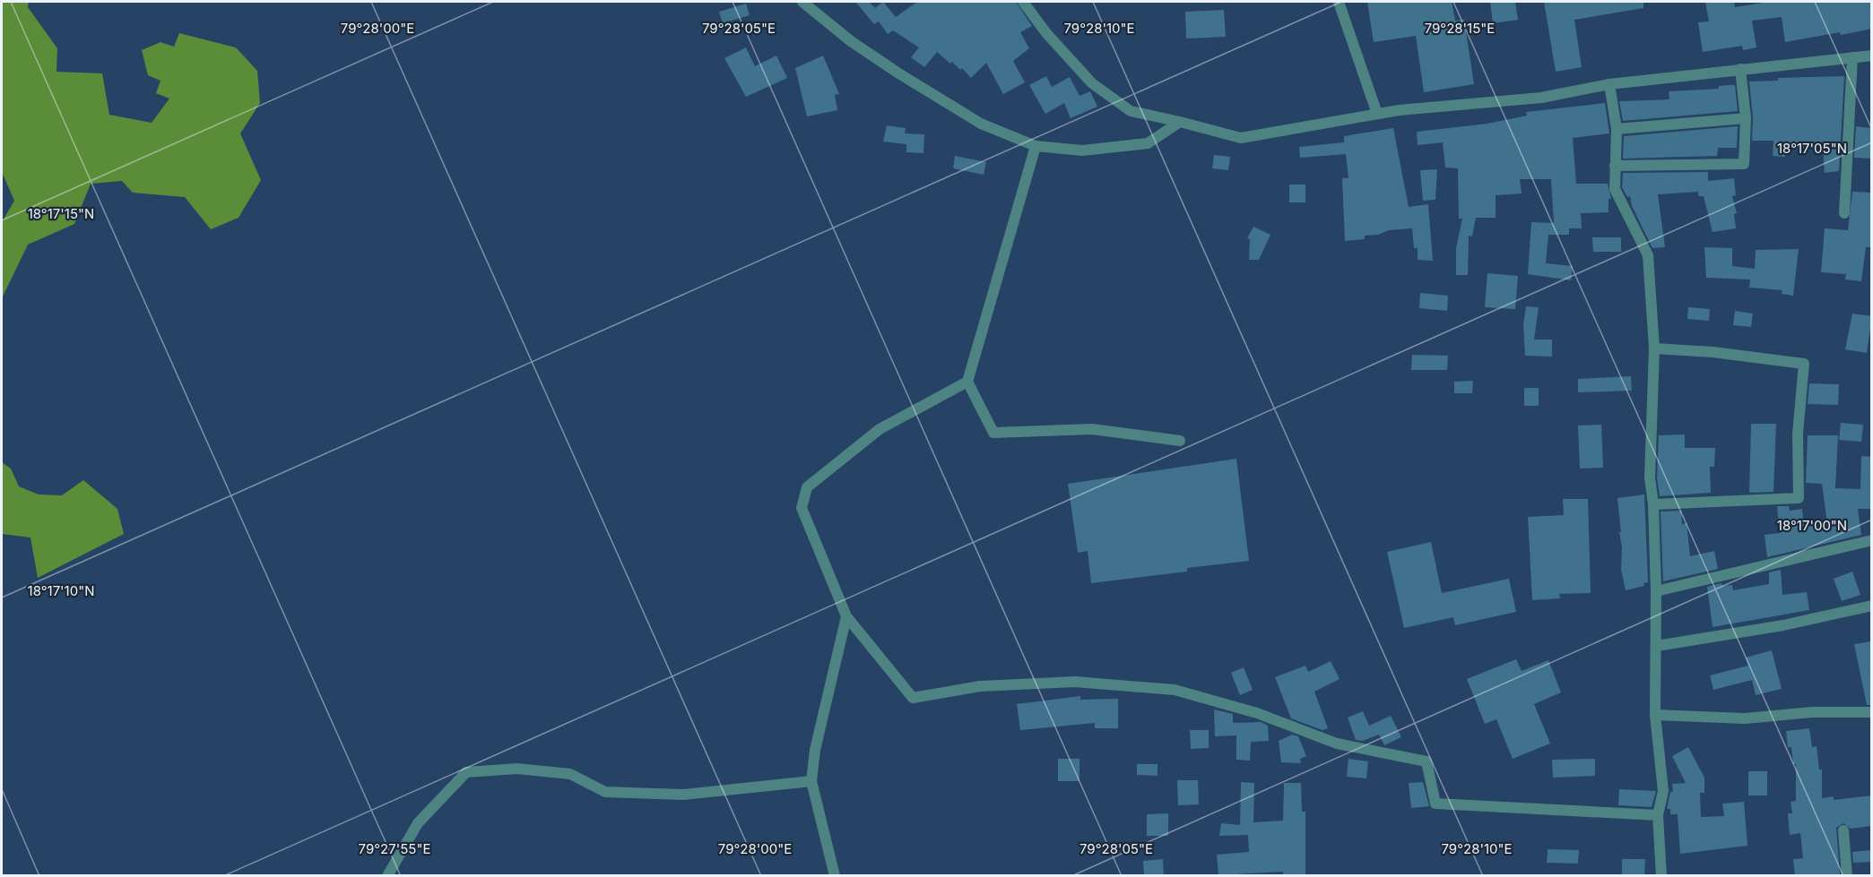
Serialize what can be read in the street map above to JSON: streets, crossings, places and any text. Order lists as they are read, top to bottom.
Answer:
{
  "coordinates": [
    "79°28'00\"E",
    "79°28'05\"E",
    "79°28'10\"E",
    "79°28'15\"E",
    "18°17'05\"N",
    "18°17'15\"N",
    "18°17'00\"N",
    "18°17'10\"N",
    "79°27'55\"E"
  ]
}
